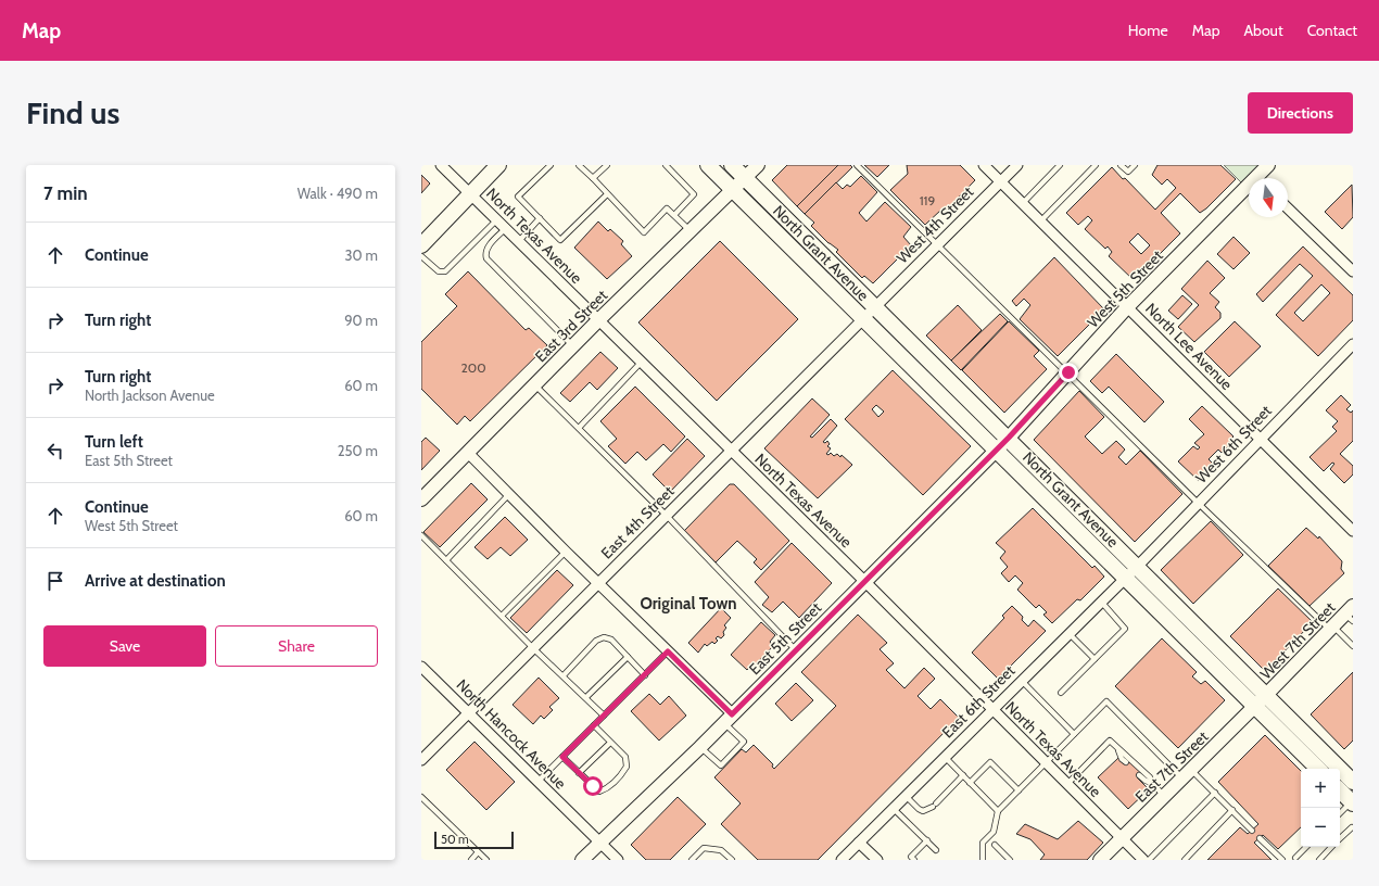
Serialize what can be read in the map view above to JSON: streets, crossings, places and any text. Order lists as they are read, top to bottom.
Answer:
{
  "streets": {
    "main road": ["North Grant Avenue"],
    "street": [
      "West 4th Street",
      "North Texas Avenue",
      "West 5th Street",
      "East 3rd Street",
      "North Lee Avenue",
      "West 6th Street",
      "East 4th Street",
      "East 5th Street",
      "West 7th Street",
      "East 6th Street",
      "North Hancock Avenue",
      "East 7th Street"
    ]
  },
  "crossings": [
    ["West 4th Street", "North Grant Avenue"],
    ["West 4th Street", "North Lee Avenue"],
    ["West 4th Street", "East 4th Street"],
    ["North Texas Avenue", "East 3rd Street"],
    ["North Texas Avenue", "East 4th Street"],
    ["North Texas Avenue", "East 5th Street"],
    ["North Texas Avenue", "East 6th Street"],
    ["North Texas Avenue", "East 7th Street"],
    ["North Grant Avenue", "West 5th Street"],
    ["North Grant Avenue", "East 3rd Street"],
    ["North Grant Avenue", "West 6th Street"],
    ["North Grant Avenue", "East 4th Street"],
    ["North Grant Avenue", "East 5th Street"],
    ["North Grant Avenue", "West 7th Street"],
    ["North Grant Avenue", "East 6th Street"],
    ["North Grant Avenue", "East 7th Street"],
    ["West 5th Street", "North Lee Avenue"],
    ["West 5th Street", "East 5th Street"],
    ["North Lee Avenue", "West 6th Street"],
    ["West 6th Street", "East 6th Street"],
    ["East 4th Street", "North Hancock Avenue"],
    ["East 5th Street", "North Hancock Avenue"],
    ["West 7th Street", "East 7th Street"]
  ],
  "districts": ["Original Town"],
  "house_numbers": ["119", "200"],
  "scale_bar": "50 m",
  "north": "bottom",
  "page": {
    "header": "Map",
    "nav": [
      "Home",
      "Map",
      "About",
      "Contact"
    ],
    "buttons": [
      "Directions",
      ["Save", "Share"]
    ],
    "title": "Find us",
    "heading": ["7 min", "Walk · 490 m"],
    "list": [
      ["Continue", "30 m"],
      ["Turn right", "90 m"],
      ["Turn right", "North Jackson Avenue", "60 m"],
      ["Turn left", "East 5th Street", "250 m"],
      ["Continue", "West 5th Street", "60 m"],
      "Arrive at destination"
    ],
    "map_buttons": ["+", "−"],
    "scale": "50 m"
  }
}
